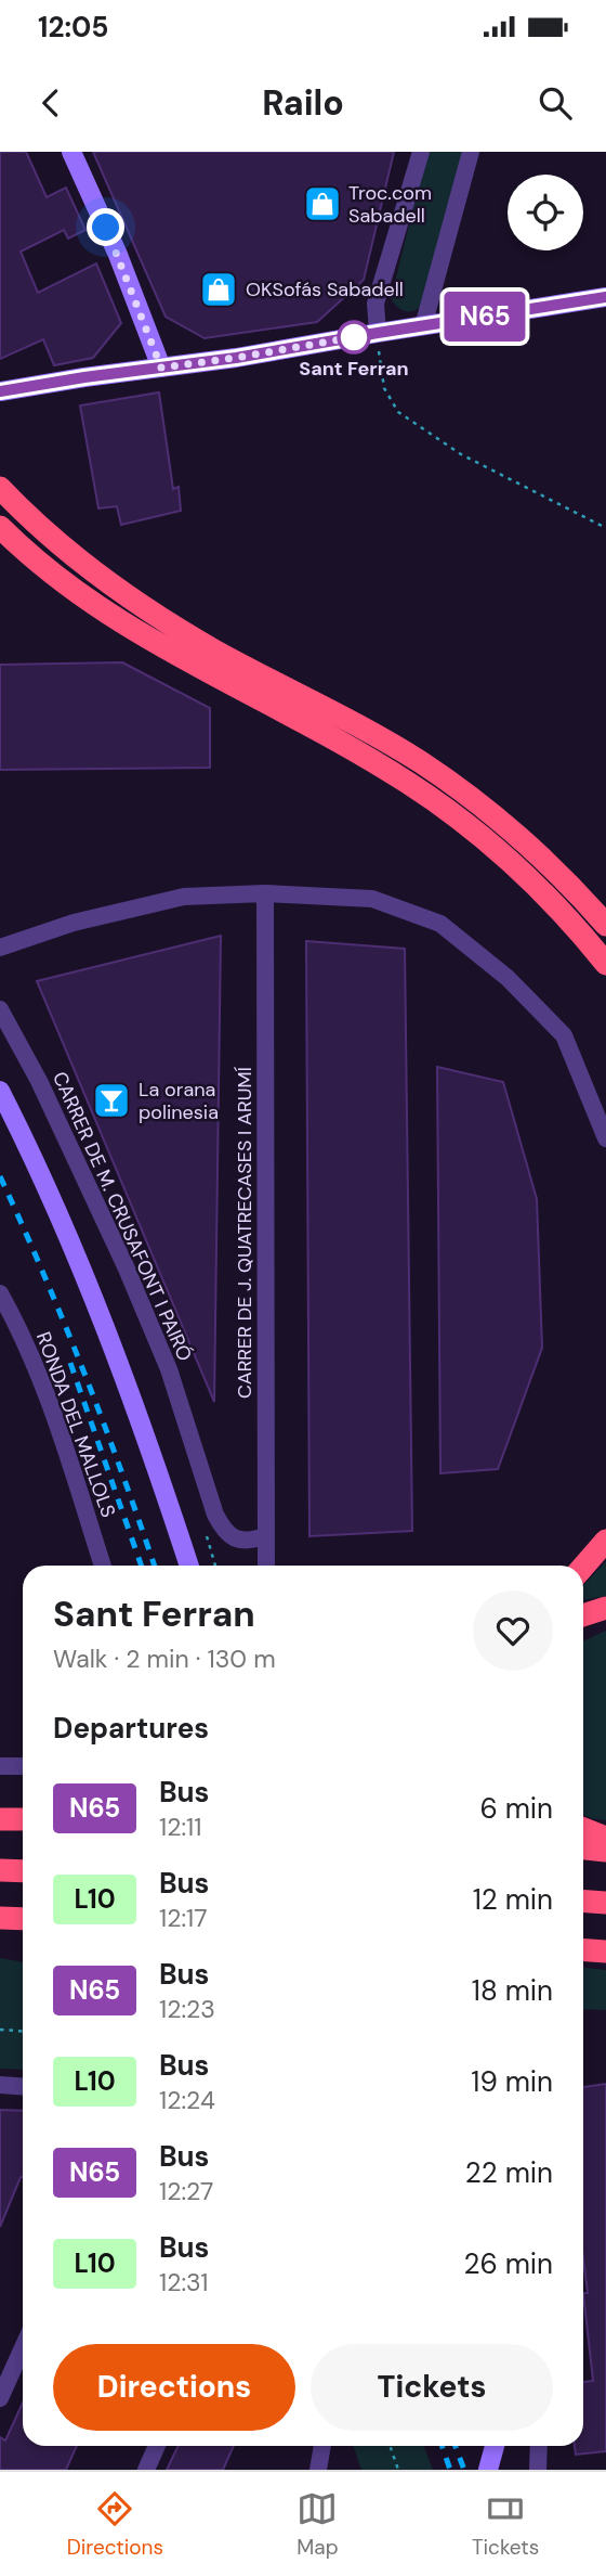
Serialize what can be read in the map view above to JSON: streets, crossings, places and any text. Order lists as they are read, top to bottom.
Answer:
{
  "streets": {
    "street": ["CARRER DE M. CRUSAFONT I PAIRÓ", "CARRER DE J. QUATRECASES I ARUMÍ", "RONDA DEL MALLOLS"]
  },
  "crossings": [
    ["CARRER DE M. CRUSAFONT I PAIRÓ", "CARRER DE J. QUATRECASES I ARUMÍ"]
  ],
  "places": {
    "shop": ["Troc.com Sabadell", "OKSofás Sabadell"],
    "other": ["Sant Ferran"],
    "bar": ["La orana polinesia"]
  },
  "lines": ["bus line N65"],
  "page": {
    "status": "12:05",
    "header": "Railo",
    "on_map": "N65",
    "heading": [
      ["Sant Ferran", "Walk · 2 min · 130 m"],
      "Departures"
    ],
    "list": [
      {
        "mark": "N65",
        "name": "Bus",
        "note": "12:11",
        "value": "6 min"
      },
      {
        "mark": "L10",
        "name": "Bus",
        "note": "12:17",
        "value": "12 min"
      },
      {
        "mark": "N65",
        "name": "Bus",
        "note": "12:23",
        "value": "18 min"
      },
      {
        "mark": "L10",
        "name": "Bus",
        "note": "12:24",
        "value": "19 min"
      },
      {
        "mark": "N65",
        "name": "Bus",
        "note": "12:27",
        "value": "22 min"
      },
      {
        "mark": "L10",
        "name": "Bus",
        "note": "12:31",
        "value": "26 min"
      }
    ],
    "buttons": ["Directions", "Tickets"],
    "tabs": ["Directions", "Map", "Tickets"]
  }
}
